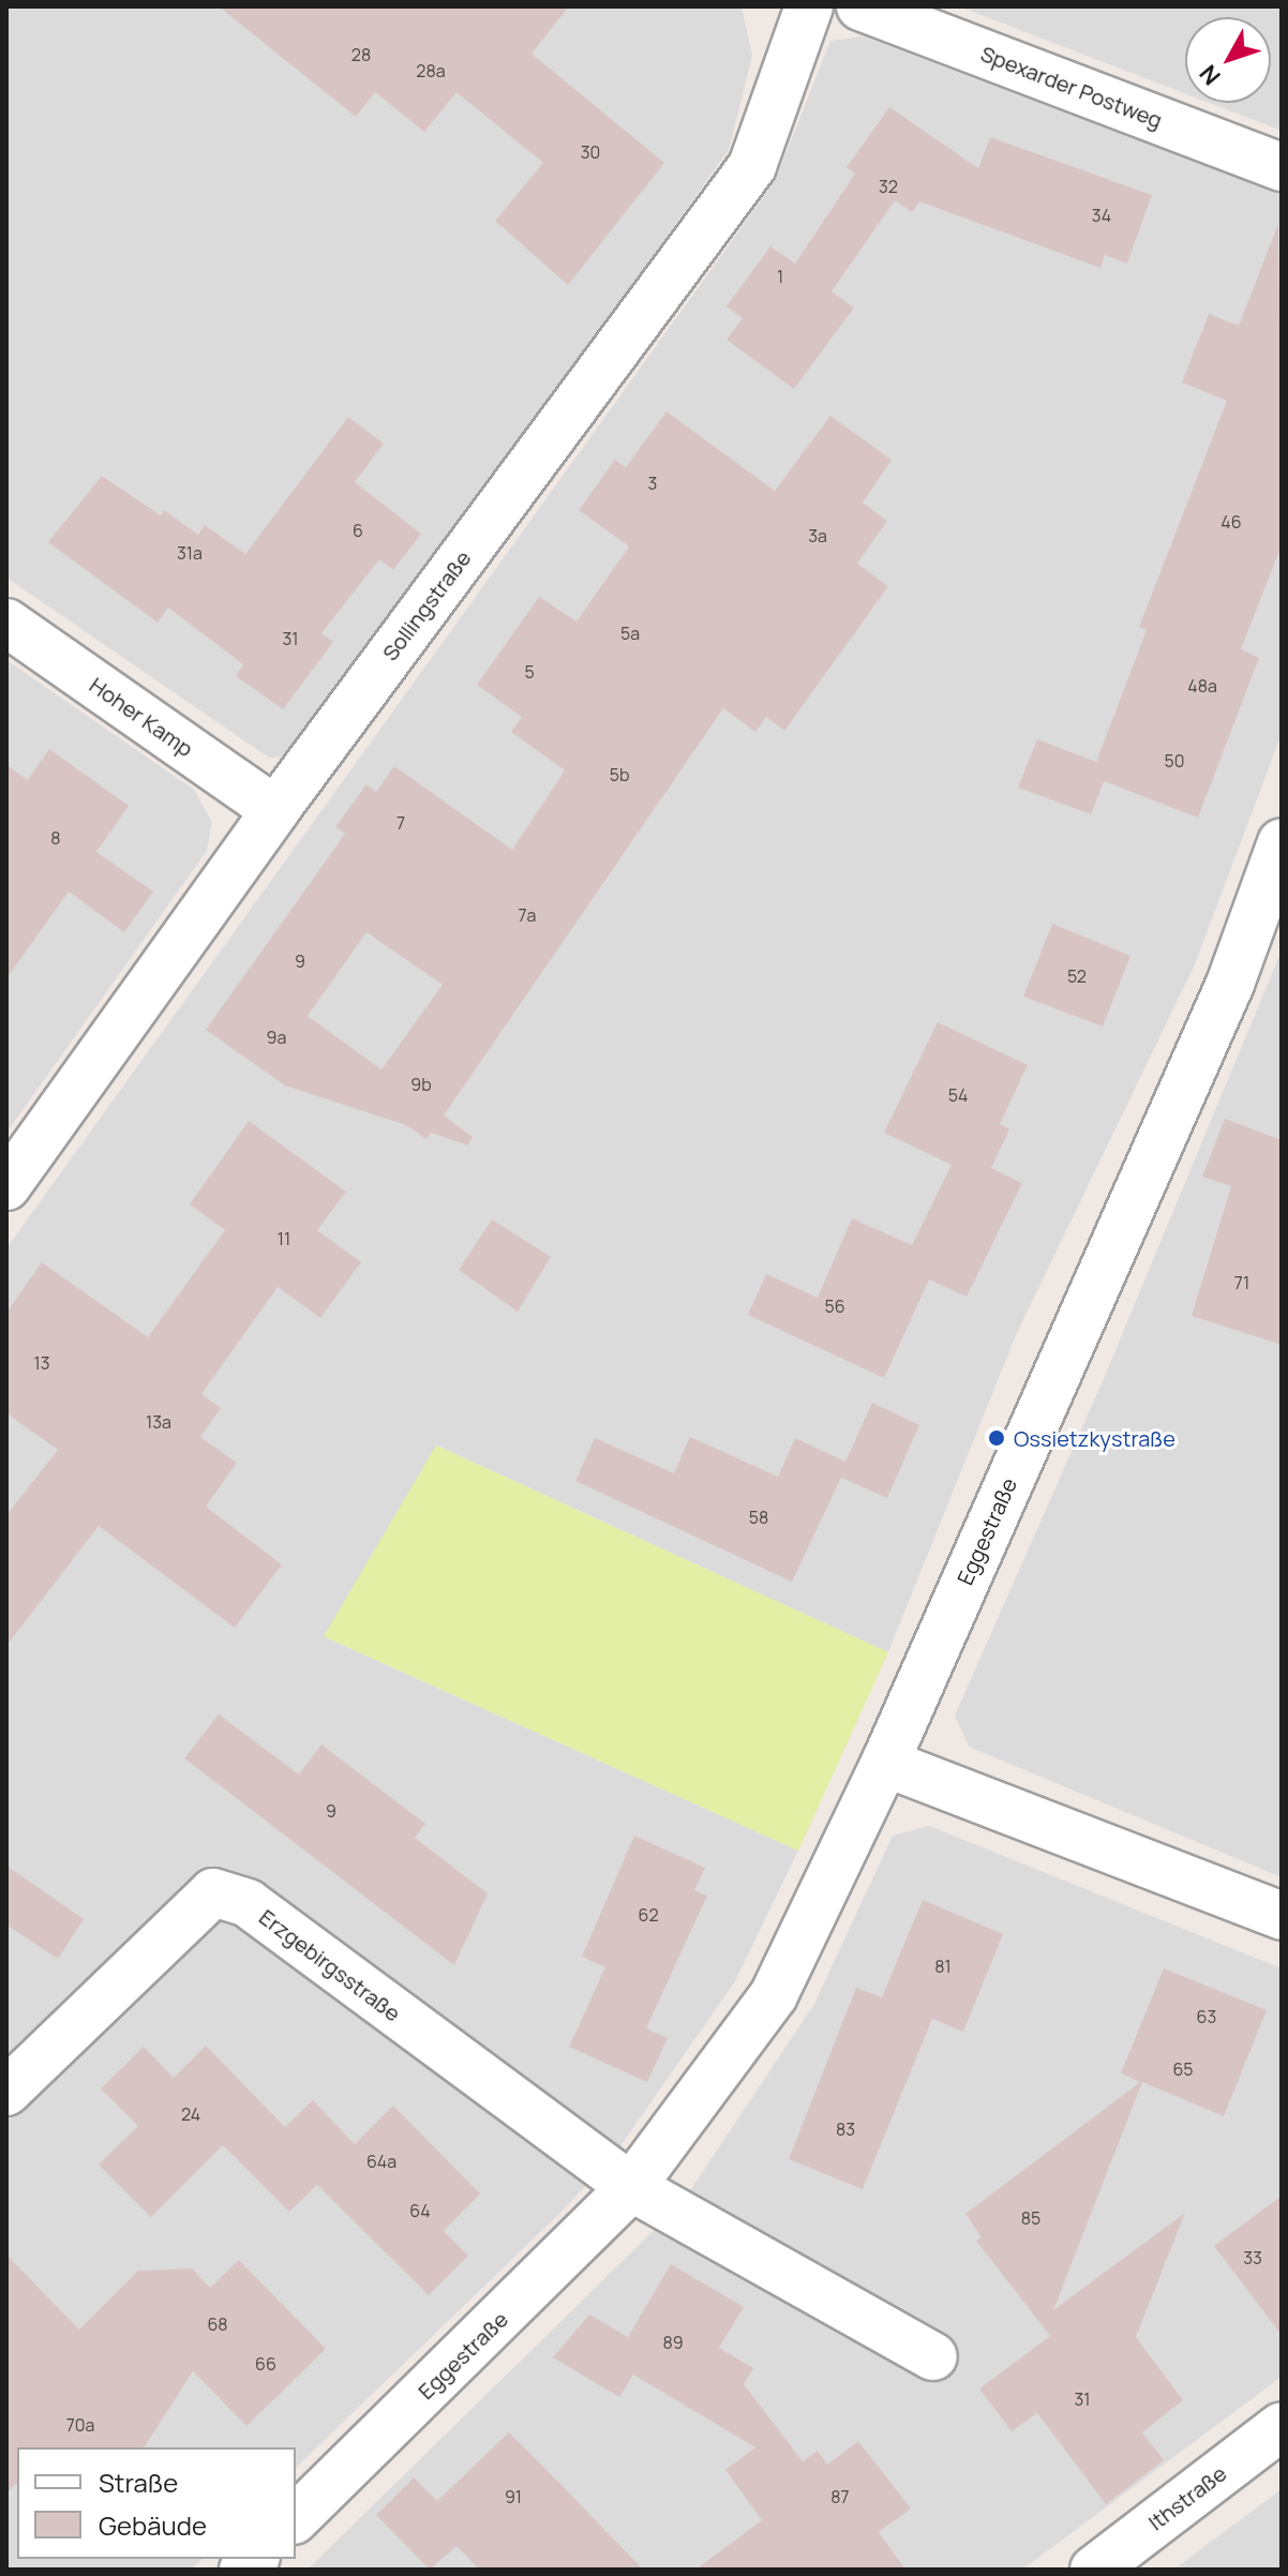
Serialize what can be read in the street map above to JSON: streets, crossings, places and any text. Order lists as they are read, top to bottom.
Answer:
{
  "streets": {
    "street": [
      "Spexarder Postweg",
      "Sollingstraße",
      "Hoher Kamp",
      "Eggestraße",
      "Erzgebirgsstraße",
      "Ithstraße"
    ]
  },
  "crossings": [
    ["Sollingstraße", "Hoher Kamp"],
    ["Eggestraße", "Erzgebirgsstraße"]
  ],
  "places": ["Ossietzkystraße"],
  "house_numbers": [
    "28",
    "28a",
    "30",
    "32",
    "34",
    "1",
    "3",
    "46",
    "6",
    "3a",
    "31a",
    "5a",
    "31",
    "5",
    "48a",
    "50",
    "5b",
    "7",
    "8",
    "7a",
    "9",
    "52",
    "9a",
    "9b",
    "54",
    "11",
    "71",
    "56",
    "13",
    "13a",
    "58",
    "9",
    "62",
    "81",
    "63",
    "65",
    "24",
    "83",
    "64a",
    "64",
    "85",
    "33",
    "68",
    "89",
    "66",
    "31",
    "70a",
    "91",
    "87"
  ],
  "legend": ["Straße", "Gebäude"],
  "north": "bottom left"
}
